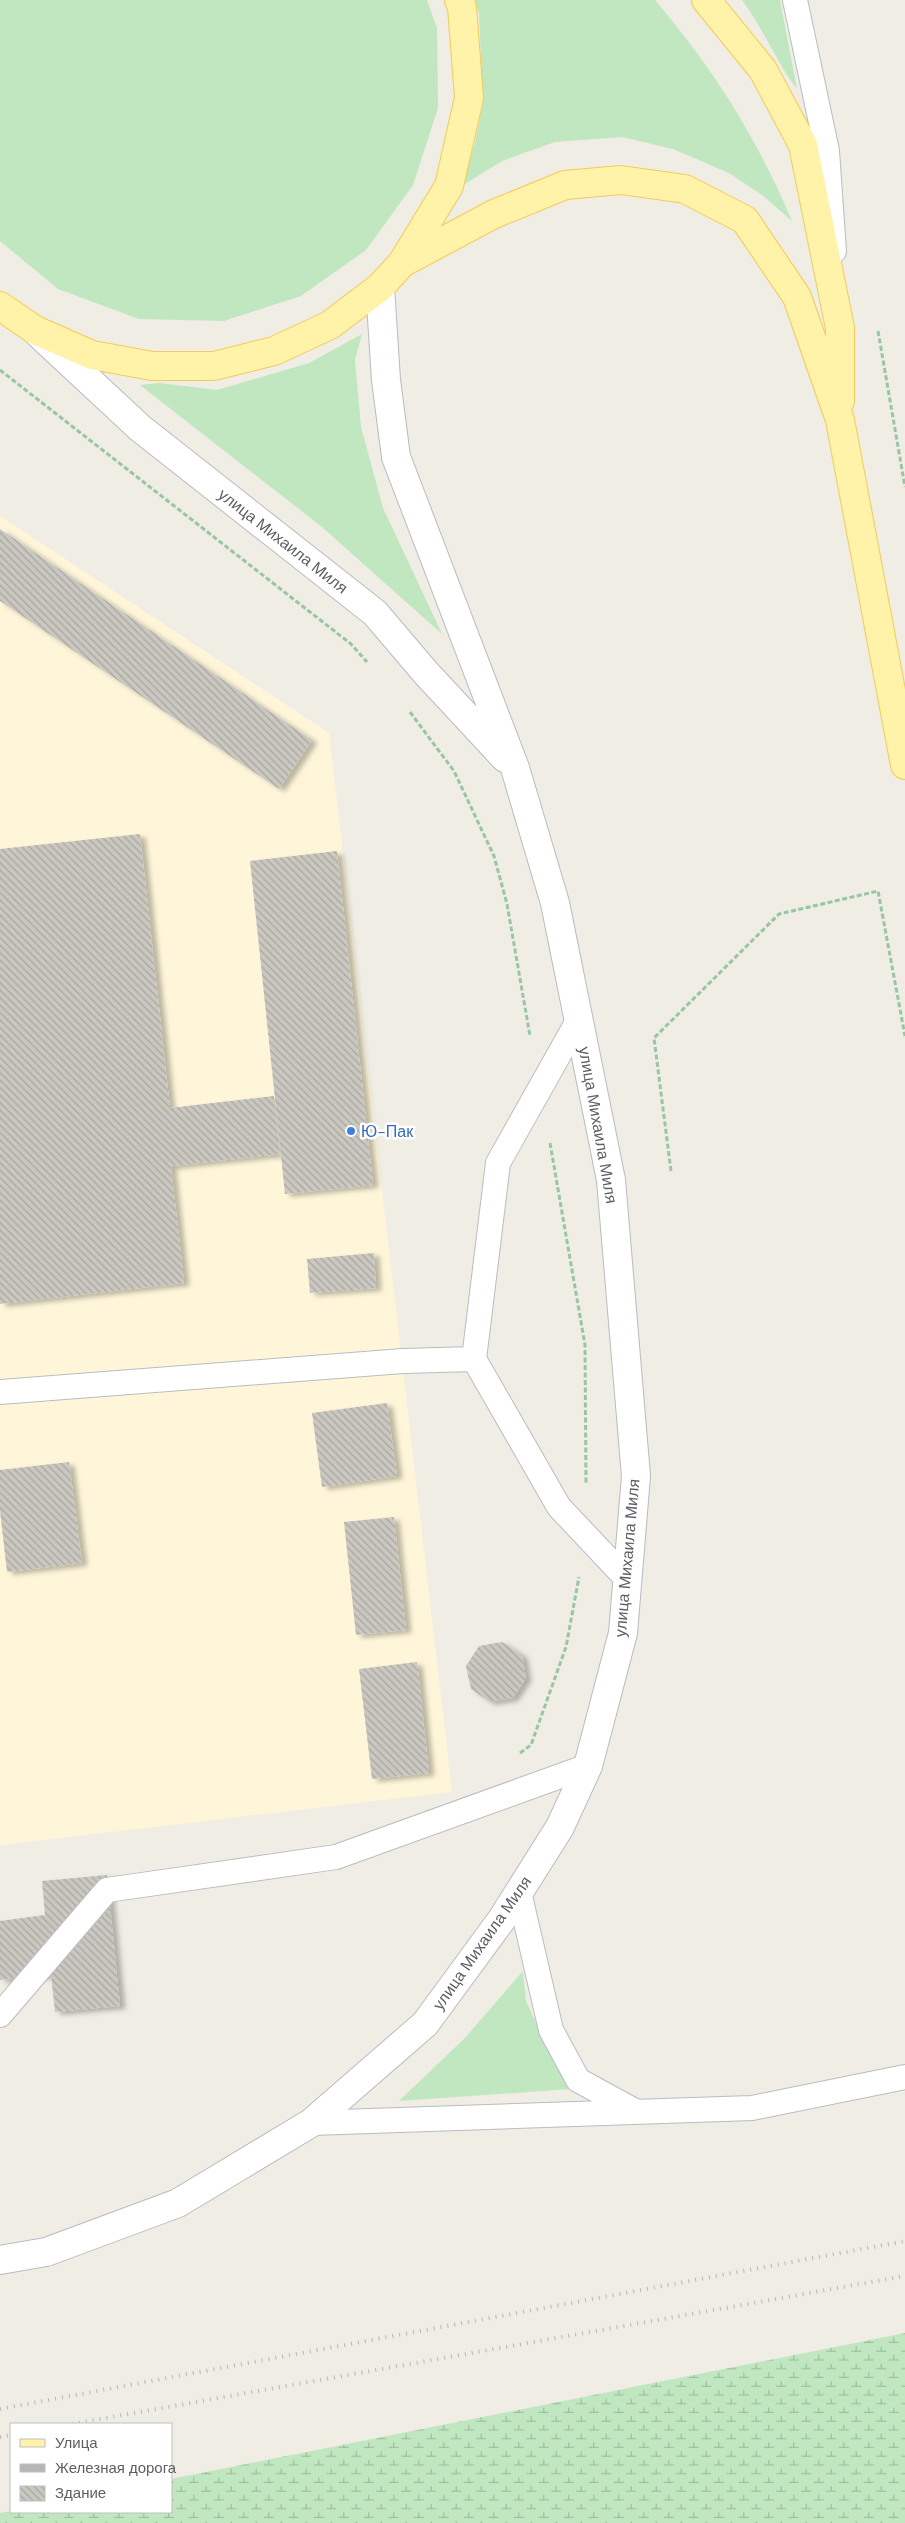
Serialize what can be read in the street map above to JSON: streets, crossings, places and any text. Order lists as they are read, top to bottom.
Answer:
{
  "streets": {
    "main road": ["улица Михаила Миля"]
  },
  "places": ["Ю-Пак"],
  "legend": ["Улица", "Железная дорога", "Здание"]
}
